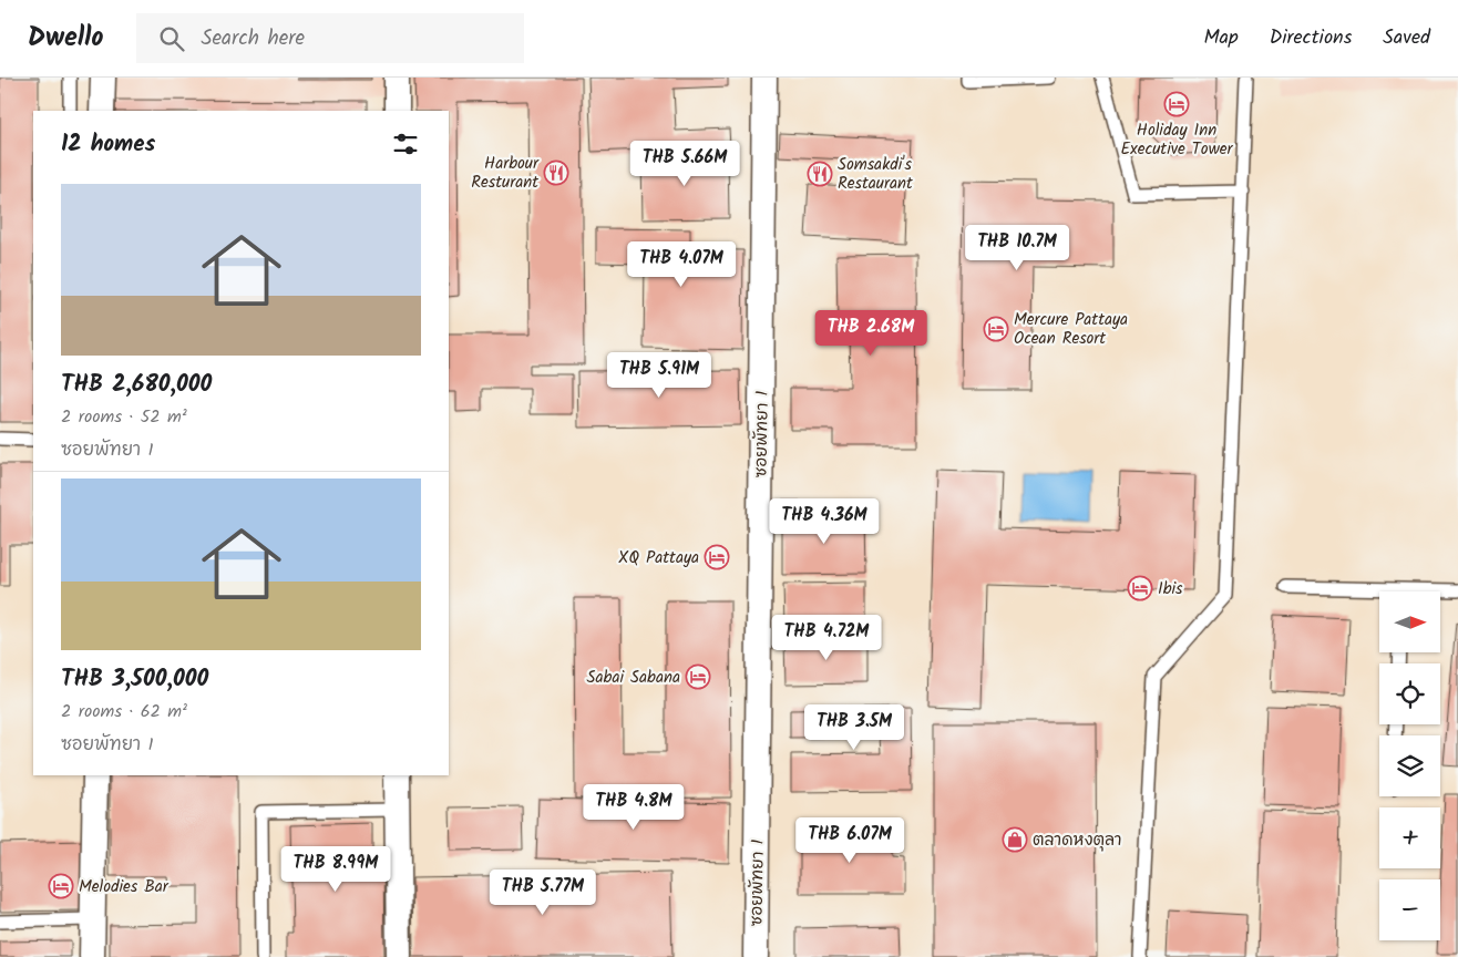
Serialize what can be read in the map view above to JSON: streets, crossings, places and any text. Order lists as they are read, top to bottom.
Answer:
{
  "streets": {
    "street": ["ซอยพัทยา 1"]
  },
  "places": {
    "hotel": [
      "Holiday Inn Executive Tower",
      "Mercure Pattaya Ocean Resort",
      "XQ Pattaya",
      "Ibis",
      "Sabai Sabana",
      "Melodies Bar"
    ],
    "restaurant": ["Harbour Resturant", "Somsakdi's Restaurant"],
    "shop": ["ตลาดหงตุลา"]
  },
  "north": "right",
  "page": {
    "header": "Dwello",
    "search": "Search here",
    "nav": ["Map", "Directions", "Saved"],
    "heading": "12 homes",
    "price": [
      "THB 5.66M",
      "THB 10.7M",
      "THB 4.07M",
      "THB 2.68M",
      "THB 5.91M",
      "THB 4.36M",
      "THB 4.72M",
      "THB 3.5M",
      "THB 4.8M",
      "THB 6.07M",
      "THB 8.99M",
      "THB 5.77M"
    ],
    "list": [
      {
        "name": "THB 2,680,000",
        "note": "2 rooms · 52 m² · ซอยพัทยา 1"
      },
      {
        "name": "THB 3,500,000",
        "note": "2 rooms · 62 m² · ซอยพัทยา 1"
      }
    ],
    "map_buttons": ["+", "−"]
  }
}
